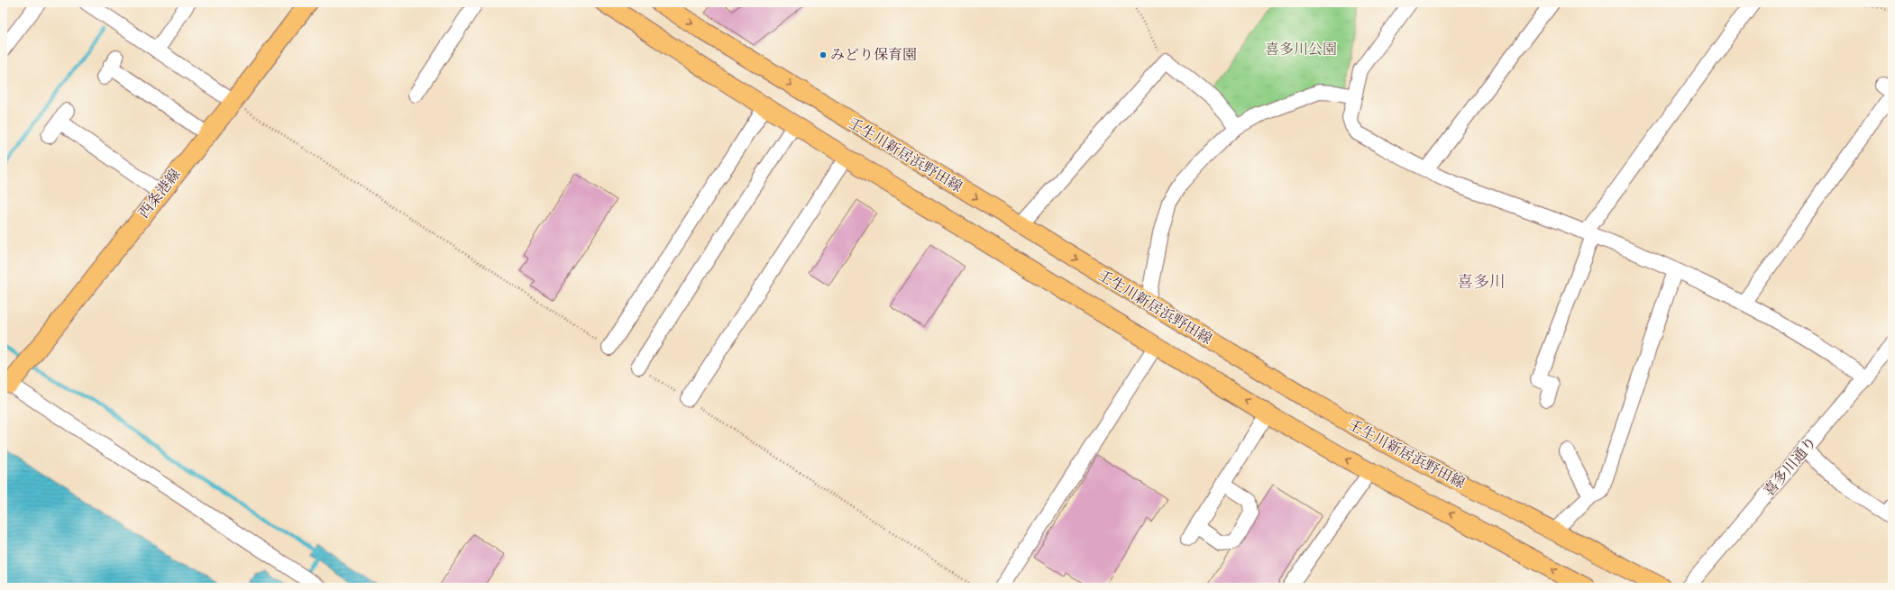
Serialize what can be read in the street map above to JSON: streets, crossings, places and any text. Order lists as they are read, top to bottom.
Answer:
{
  "streets": {
    "main road": ["壬生川新居浜野田線", "西条港線"],
    "street": ["喜多川通り"]
  },
  "districts": ["喜多川"],
  "parks": ["喜多川公園"],
  "places": ["みどり保育園"]
}
